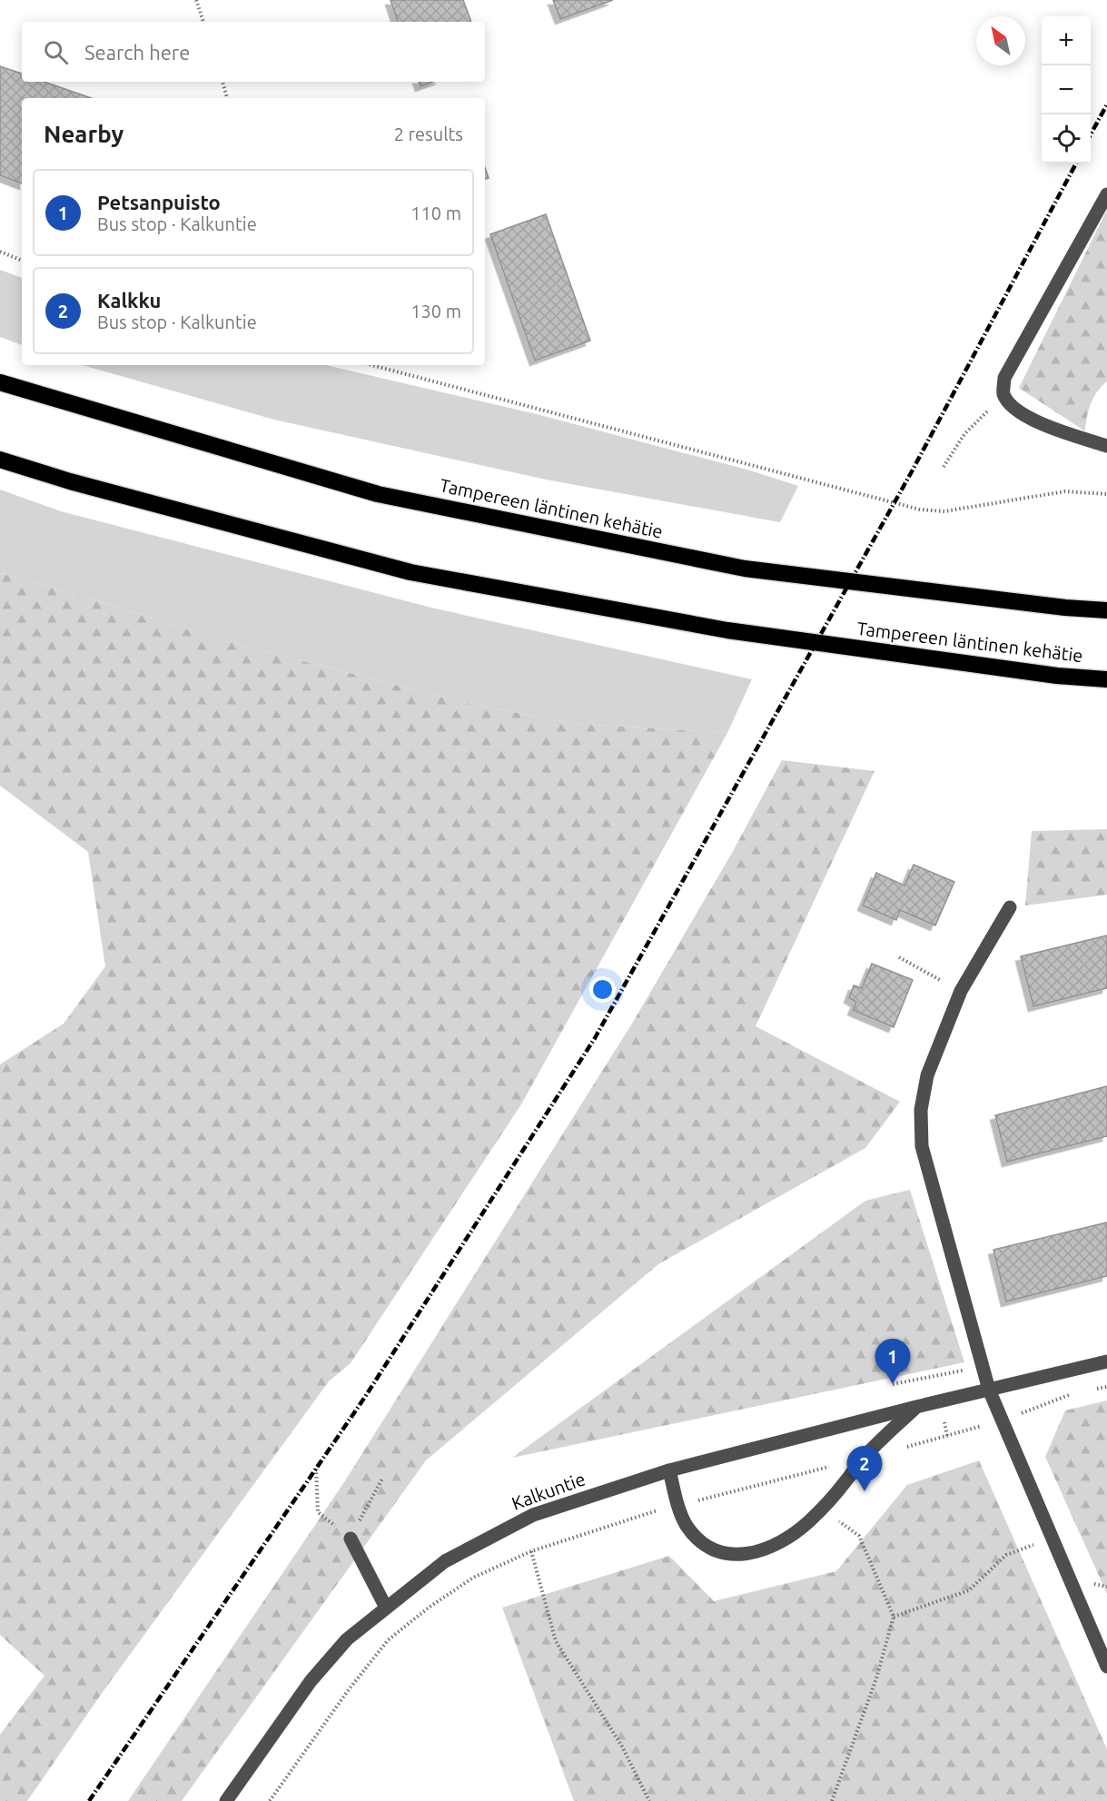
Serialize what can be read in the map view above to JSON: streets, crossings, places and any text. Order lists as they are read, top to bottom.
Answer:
{
  "streets": {
    "highway": ["Tampereen läntinen kehätie"],
    "street": ["Kalkuntie"]
  },
  "north": "top left",
  "page": {
    "map_buttons": ["+", "−"],
    "search": "Search here",
    "heading": ["Nearby", "2 results"],
    "list": [
      {
        "mark": "1",
        "name": "Petsanpuisto",
        "note": "Bus stop · Kalkuntie",
        "value": "110 m"
      },
      {
        "mark": "2",
        "name": "Kalkku",
        "note": "Bus stop · Kalkuntie",
        "value": "130 m"
      }
    ],
    "pins": ["1", "2"]
  }
}
